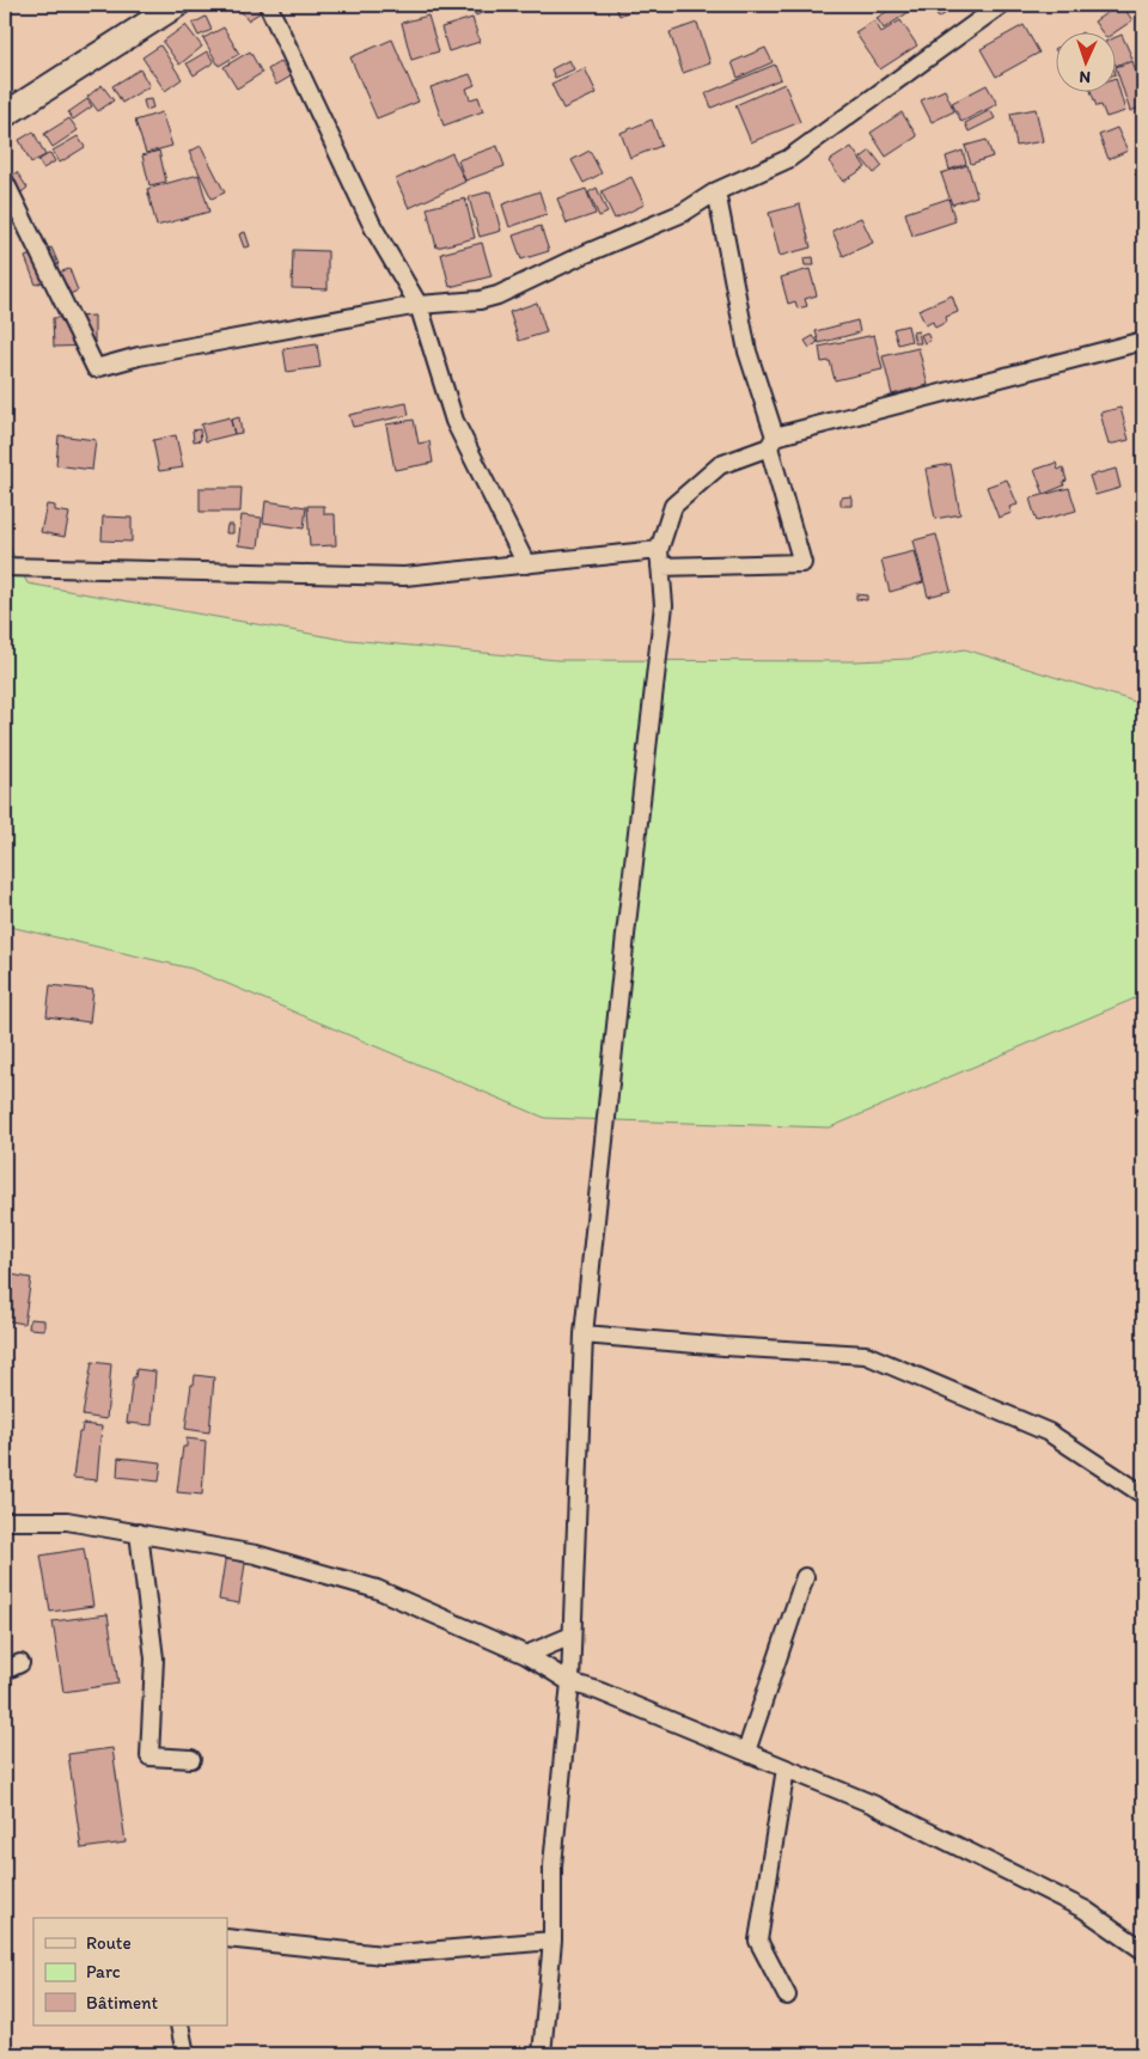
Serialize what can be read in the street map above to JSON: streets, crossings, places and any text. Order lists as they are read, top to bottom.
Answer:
{
  "legend": ["Route", "Parc", "Bâtiment"],
  "north": "bottom"
}
